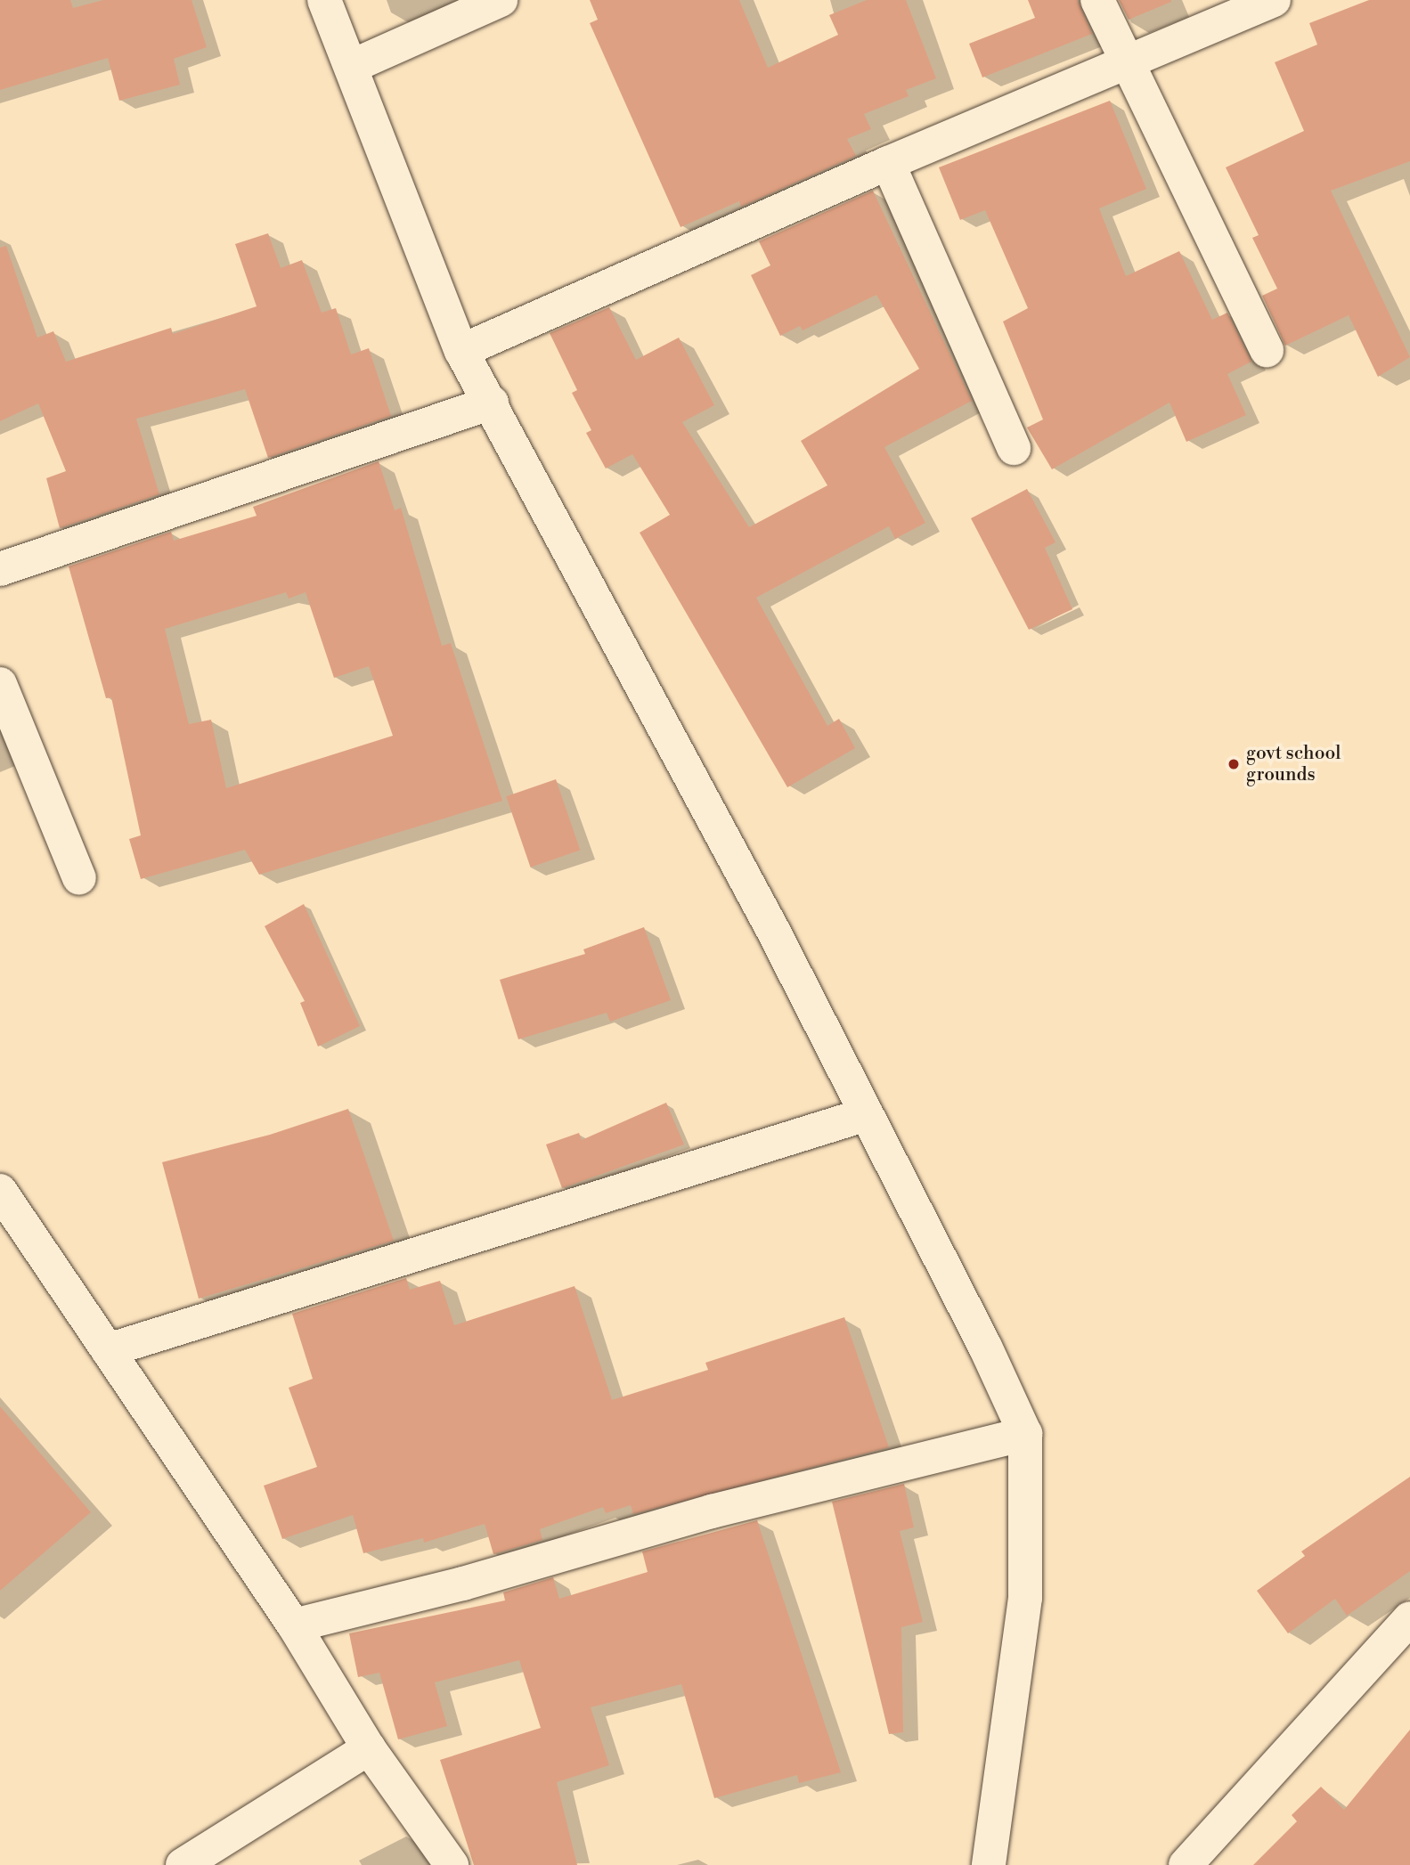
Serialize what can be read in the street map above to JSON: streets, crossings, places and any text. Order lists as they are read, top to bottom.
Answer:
{
  "places": ["govt school grounds"]
}
